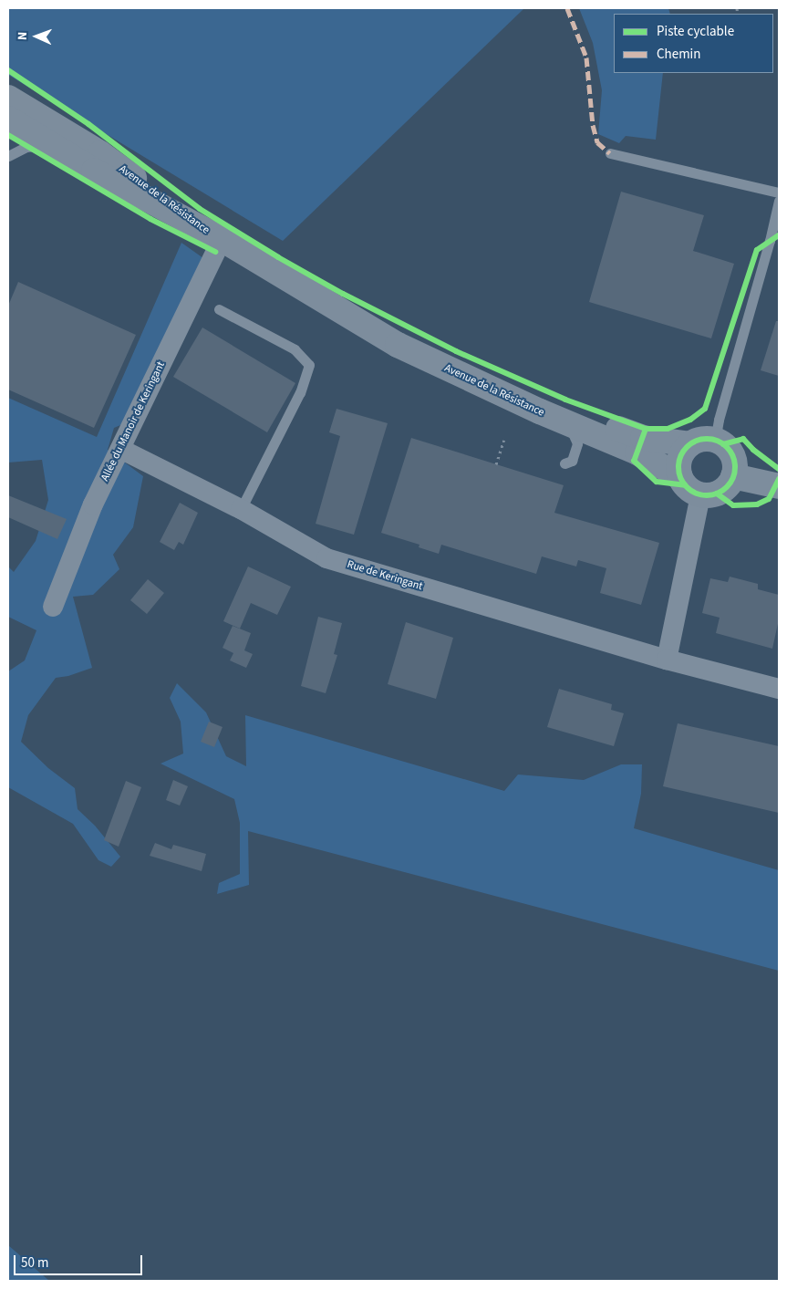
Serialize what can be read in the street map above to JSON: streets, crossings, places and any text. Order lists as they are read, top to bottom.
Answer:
{
  "streets": {
    "main road": ["Avenue de la Résistance"],
    "street": ["Allée du Manoir de Keringant", "Rue de Keringant"]
  },
  "crossings": [
    ["Avenue de la Résistance", "Allée du Manoir de Keringant"],
    ["Allée du Manoir de Keringant", "Rue de Keringant"]
  ],
  "legend": ["Piste cyclable", "Chemin"],
  "scale_bar": "50 m",
  "north": "left"
}
